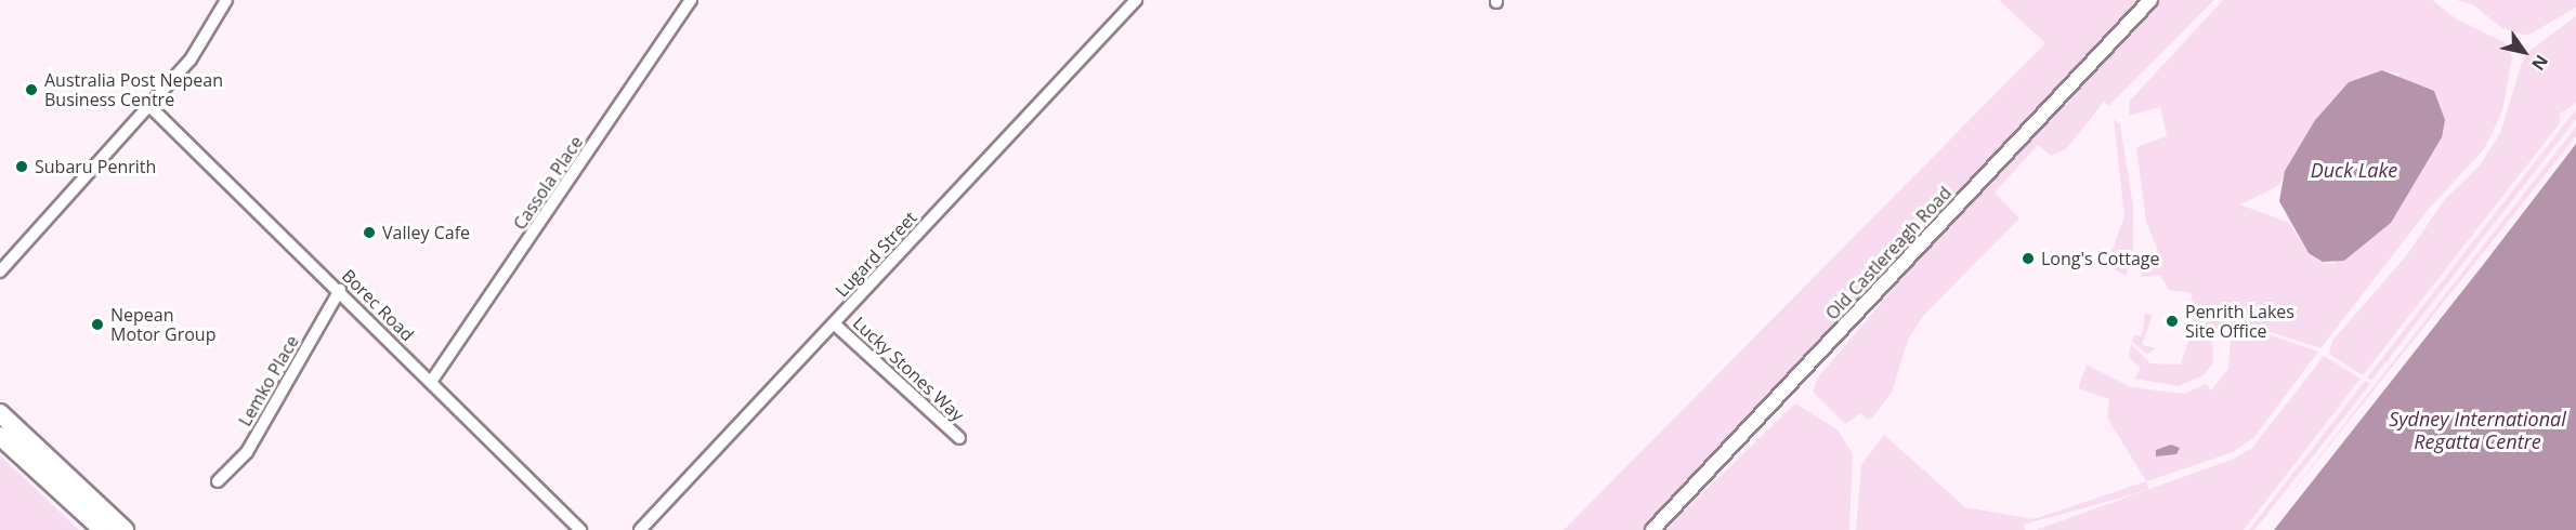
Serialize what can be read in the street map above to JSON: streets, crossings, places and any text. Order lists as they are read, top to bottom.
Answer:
{
  "streets": {
    "street": [
      "Cassola Place",
      "Old Castlereagh Road",
      "Lugard Street",
      "Borec Road",
      "Lucky Stones Way",
      "Lemko Place"
    ]
  },
  "crossings": [
    ["Cassola Place", "Borec Road"],
    ["Lugard Street", "Lucky Stones Way"],
    ["Borec Road", "Lemko Place"]
  ],
  "water": ["Duck Lake", "Sydney International Regatta Centre"],
  "places": [
    "Australia Post Nepean Business Centre",
    "Subaru Penrith",
    "Valley Cafe",
    "Long's Cottage",
    "Penrith Lakes Site Office",
    "Nepean Motor Group"
  ],
  "north": "bottom right"
}
